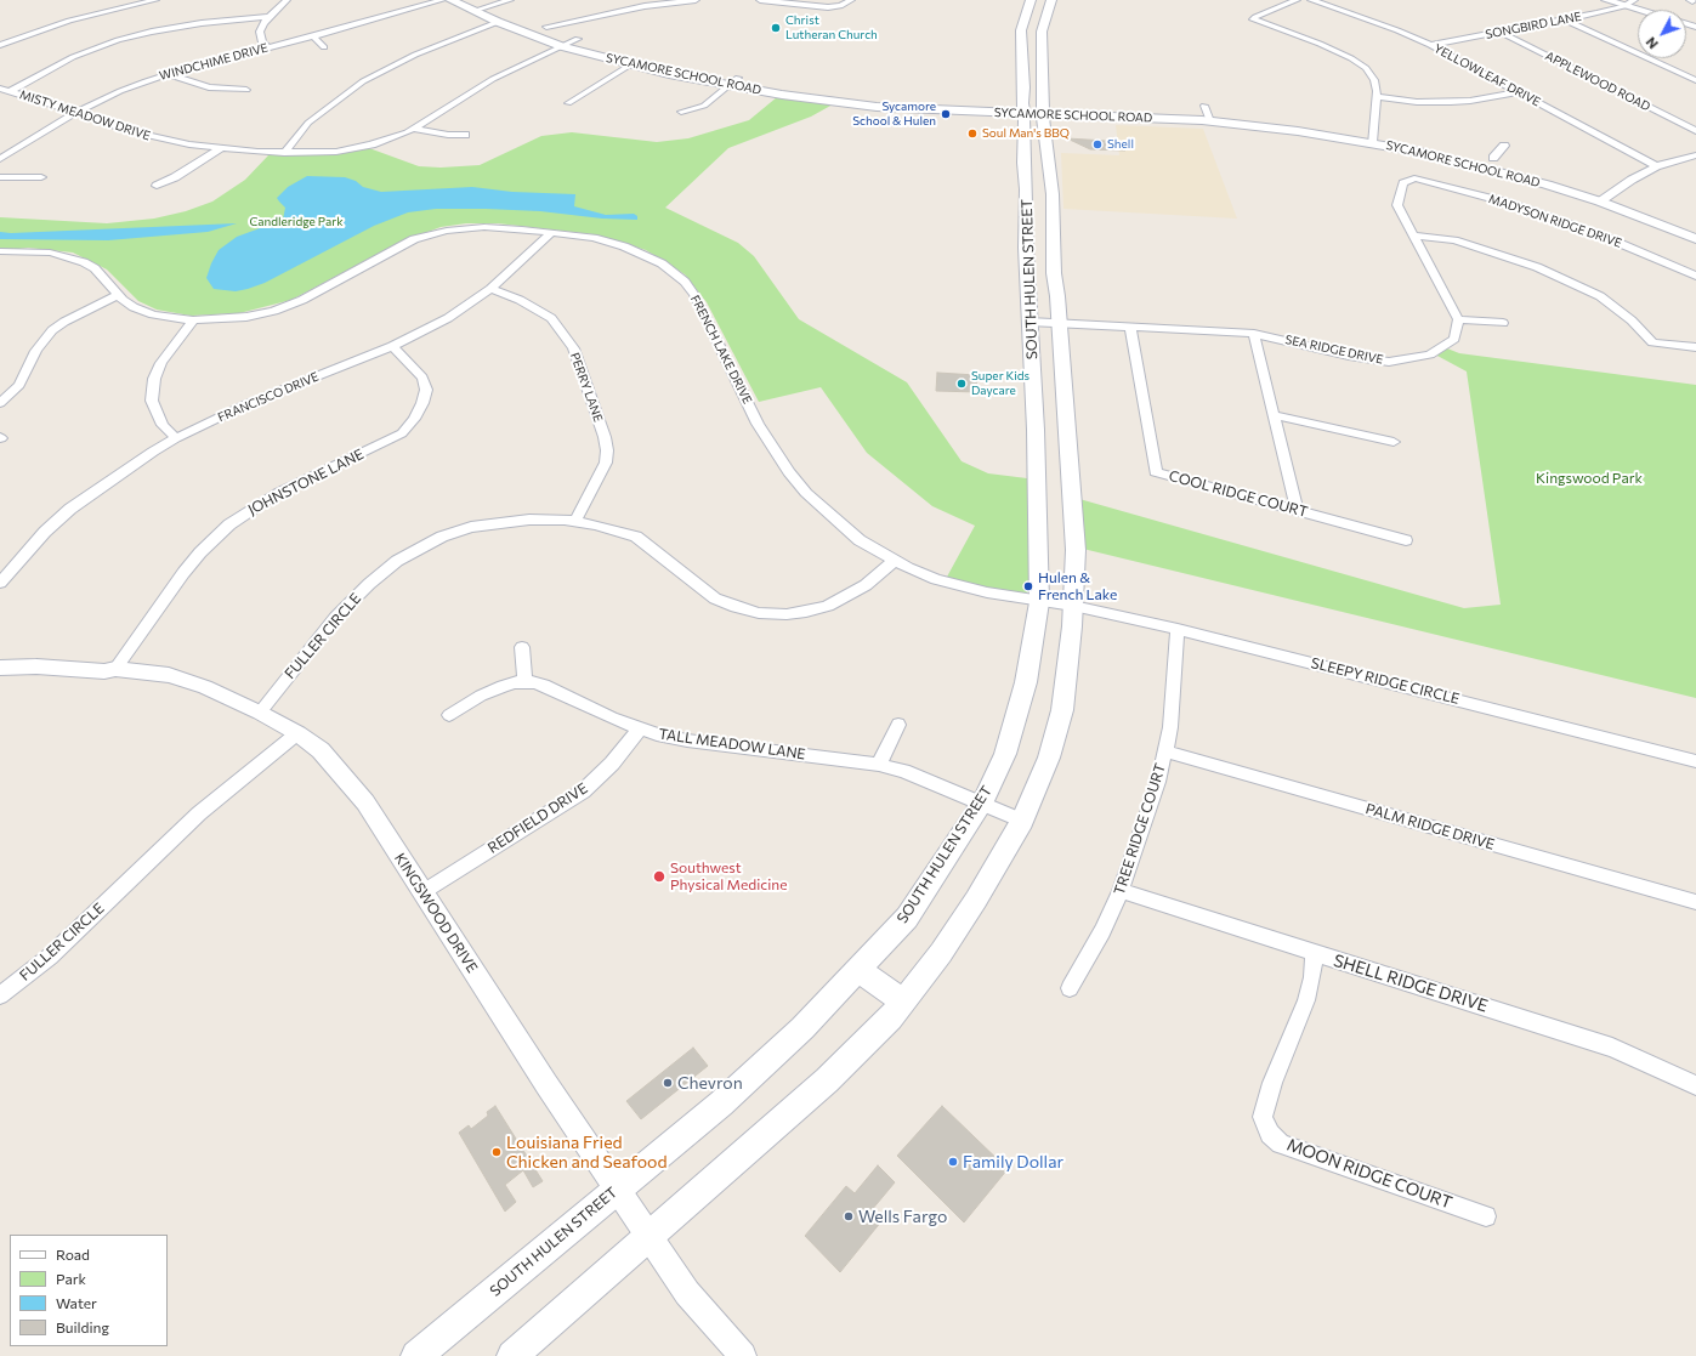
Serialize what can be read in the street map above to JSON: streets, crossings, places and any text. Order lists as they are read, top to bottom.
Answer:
{
  "streets": {
    "main road": ["SYCAMORE SCHOOL ROAD", "SOUTH HULEN STREET"],
    "street": [
      "SONGBIRD LANE",
      "WINDCHIME DRIVE",
      "YELLOWLEAF DRIVE",
      "APPLEWOOD ROAD",
      "MISTY MEADOW DRIVE",
      "MADYSON RIDGE DRIVE",
      "FRENCH LAKE DRIVE",
      "SEA RIDGE DRIVE",
      "PERRY LANE",
      "FRANCISCO DRIVE",
      "JOHNSTONE LANE",
      "COOL RIDGE COURT",
      "FULLER CIRCLE",
      "SLEEPY RIDGE CIRCLE",
      "TALL MEADOW LANE",
      "REDFIELD DRIVE",
      "PALM RIDGE DRIVE",
      "TREE RIDGE COURT",
      "KINGSWOOD DRIVE",
      "SHELL RIDGE DRIVE",
      "MOON RIDGE COURT"
    ]
  },
  "crossings": [
    ["SONGBIRD LANE", "YELLOWLEAF DRIVE"],
    ["SONGBIRD LANE", "APPLEWOOD ROAD"],
    ["WINDCHIME DRIVE", "MISTY MEADOW DRIVE"],
    ["SYCAMORE SCHOOL ROAD", "MISTY MEADOW DRIVE"],
    ["SYCAMORE SCHOOL ROAD", "SOUTH HULEN STREET"],
    ["SOUTH HULEN STREET", "FRENCH LAKE DRIVE"],
    ["SOUTH HULEN STREET", "SEA RIDGE DRIVE"],
    ["SOUTH HULEN STREET", "SLEEPY RIDGE CIRCLE"],
    ["SOUTH HULEN STREET", "TALL MEADOW LANE"],
    ["SOUTH HULEN STREET", "KINGSWOOD DRIVE"],
    ["FRENCH LAKE DRIVE", "FRANCISCO DRIVE"],
    ["FRENCH LAKE DRIVE", "FULLER CIRCLE"],
    ["FRENCH LAKE DRIVE", "SLEEPY RIDGE CIRCLE"],
    ["SEA RIDGE DRIVE", "COOL RIDGE COURT"],
    ["PERRY LANE", "FRANCISCO DRIVE"],
    ["PERRY LANE", "FULLER CIRCLE"],
    ["FRANCISCO DRIVE", "JOHNSTONE LANE"],
    ["JOHNSTONE LANE", "KINGSWOOD DRIVE"],
    ["FULLER CIRCLE", "KINGSWOOD DRIVE"],
    ["SLEEPY RIDGE CIRCLE", "TREE RIDGE COURT"],
    ["TALL MEADOW LANE", "REDFIELD DRIVE"],
    ["REDFIELD DRIVE", "KINGSWOOD DRIVE"],
    ["PALM RIDGE DRIVE", "TREE RIDGE COURT"],
    ["TREE RIDGE COURT", "SHELL RIDGE DRIVE"],
    ["SHELL RIDGE DRIVE", "MOON RIDGE COURT"]
  ],
  "parks": ["Candleridge Park", "Kingswood Park"],
  "places": [
    "Christ Lutheran Church",
    "Sycamore School & Hulen",
    "Soul Man's BBQ",
    "Shell",
    "Super Kids Daycare",
    "Hulen & French Lake",
    "Southwest Physical Medicine",
    "Chevron",
    "Louisiana Fried Chicken and Seafood",
    "Family Dollar",
    "Wells Fargo"
  ],
  "legend": [
    "Road",
    "Park",
    "Water",
    "Building"
  ],
  "north": "bottom left"
}
